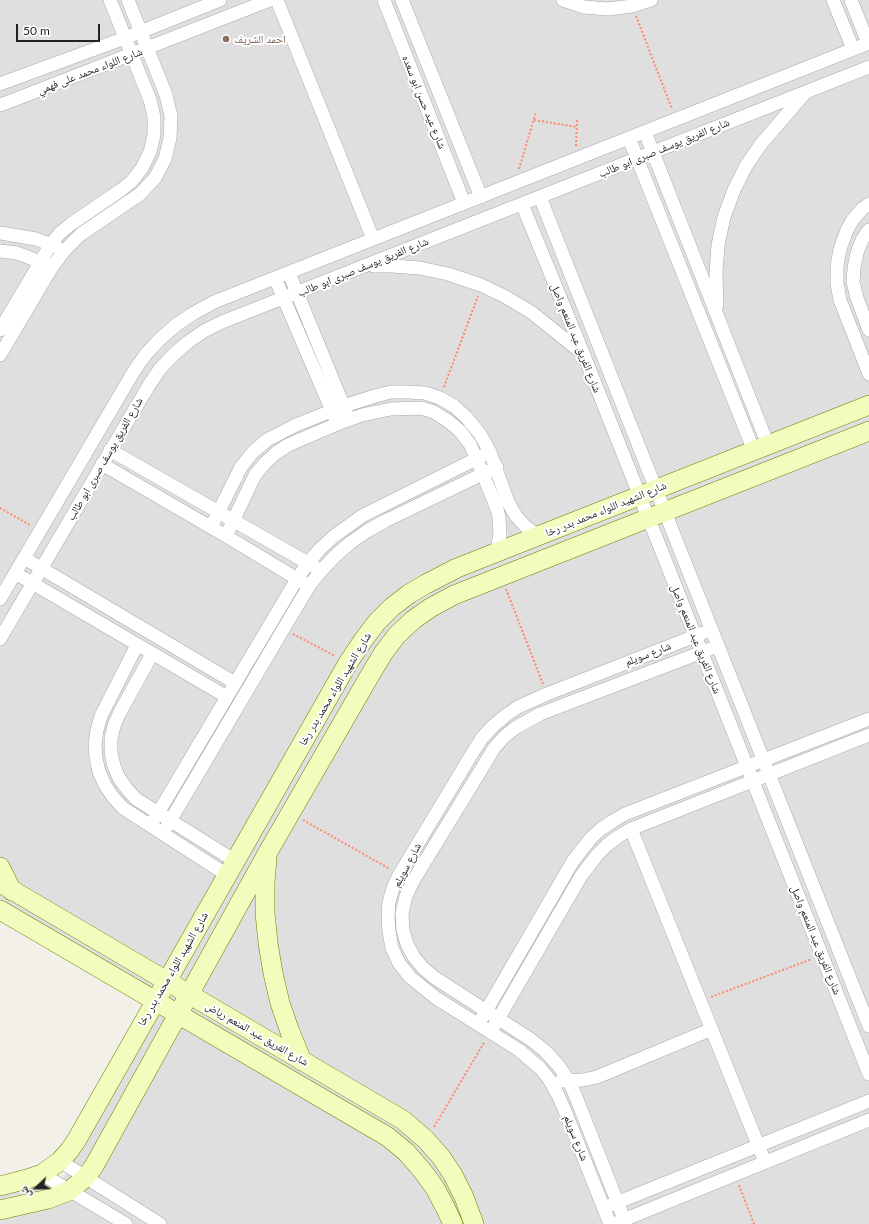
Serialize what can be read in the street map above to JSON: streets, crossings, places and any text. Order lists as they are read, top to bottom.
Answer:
{
  "streets": {
    "street": [
      "شارع اللواء محمد على فهمي",
      "شارع عيد حسن ابو سعده",
      "شارع الفريق يوسف صبرى ابو طالب",
      "شارع الفريق عبد المنعم واصل",
      "شارع الشهيد اللواء محمد بدر رخا",
      "شارع سويلم",
      "شارع الفريق عبد المنعم رياض"
    ]
  },
  "crossings": [
    ["شارع عيد حسن ابو سعده", "شارع الفريق يوسف صبرى ابو طالب"],
    ["شارع الفريق يوسف صبرى ابو طالب", "شارع الفريق عبد المنعم واصل"],
    ["شارع الفريق عبد المنعم واصل", "شارع الشهيد اللواء محمد بدر رخا"],
    ["شارع الفريق عبد المنعم واصل", "شارع سويلم"],
    ["شارع الشهيد اللواء محمد بدر رخا", "شارع الفريق عبد المنعم رياض"]
  ],
  "places": ["احمد الشريف"],
  "scale_bar": "50 m",
  "north": "left"
}
